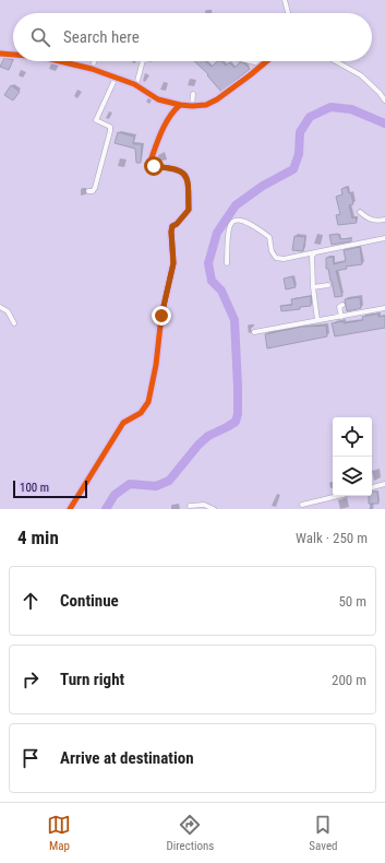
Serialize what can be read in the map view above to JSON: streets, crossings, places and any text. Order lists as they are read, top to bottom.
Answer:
{
  "scale_bar": "100 m",
  "page": {
    "search": "Search here",
    "scale": "100 m",
    "heading": ["4 min", "Walk · 250 m"],
    "list": [
      ["Continue", "50 m"],
      ["Turn right", "200 m"],
      "Arrive at destination"
    ],
    "nav": ["Map", "Directions", "Saved"]
  }
}
